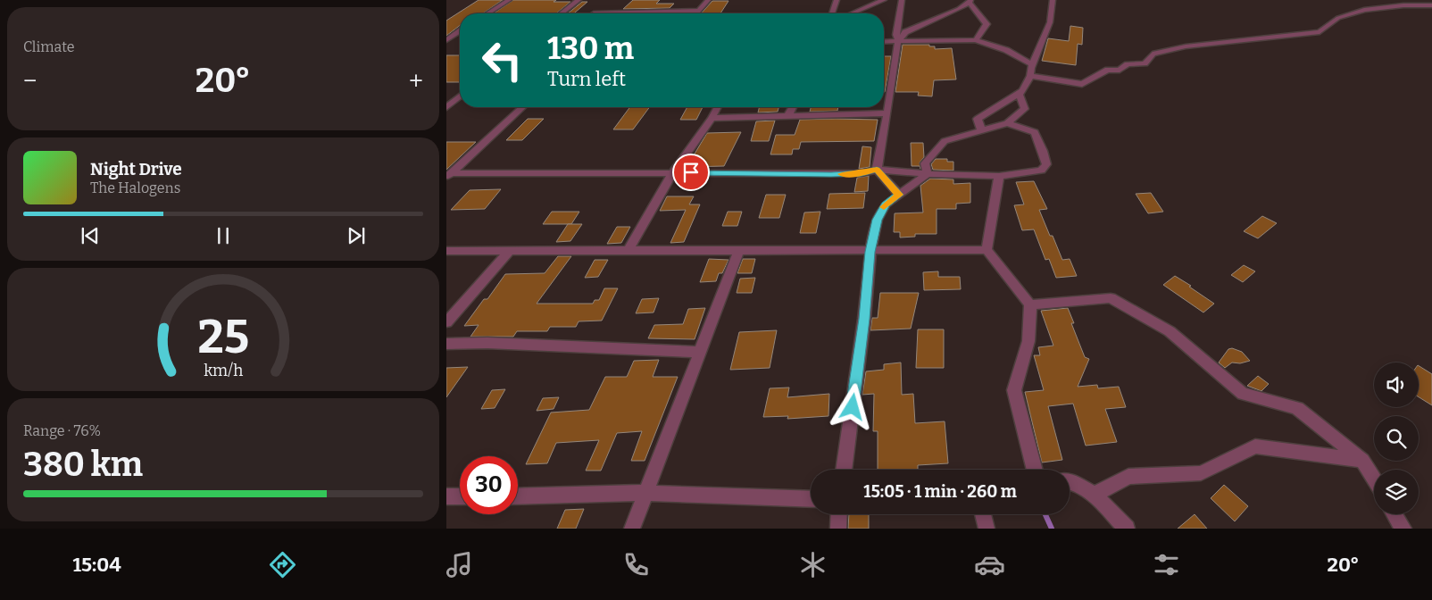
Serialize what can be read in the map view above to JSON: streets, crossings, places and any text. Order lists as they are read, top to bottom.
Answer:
{
  "page": {
    "tile": [
      "Climate",
      ["Range · 76%", "380 km"]
    ],
    "turn": ["130 m", "Turn left"],
    "heat": ["−", "20°", "+"],
    "song": ["Night Drive", "The Halogens"],
    "limit": "30",
    "trip": "15:05 · 1 min · 260 m",
    "tabs": ["15:04", "20°"],
    "gauge": ["25", "km/h"]
  }
}
